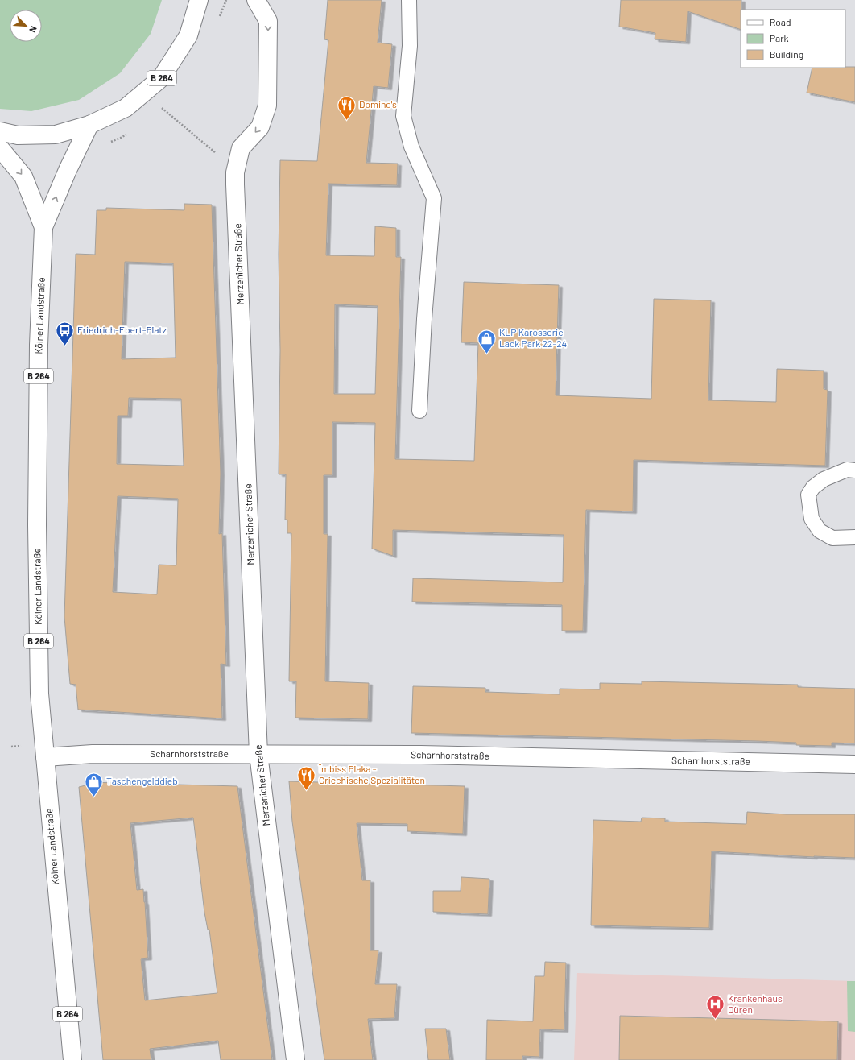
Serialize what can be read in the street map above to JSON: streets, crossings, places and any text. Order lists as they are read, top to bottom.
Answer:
{
  "streets": {
    "street": [
      "B 264",
      "Merzenicher Straße",
      "Kölner Landstraße",
      "Scharnhorststraße"
    ]
  },
  "crossings": [
    ["B 264", "Kölner Landstraße"],
    ["Merzenicher Straße", "Scharnhorststraße"],
    ["Kölner Landstraße", "Scharnhorststraße"]
  ],
  "places": {
    "restaurant": ["Domino's", "Îmbiss Plaka - Griechische Spezialitäten"],
    "bus stop": ["Friedrich-Ebert-Platz"],
    "shop": ["KLP Karosserie Lack Park 22-24", "Taschengelddieb"],
    "hospital": ["Krankenhaus Düren"]
  },
  "legend": ["Road", "Park", "Building"],
  "north": "bottom right"
}
